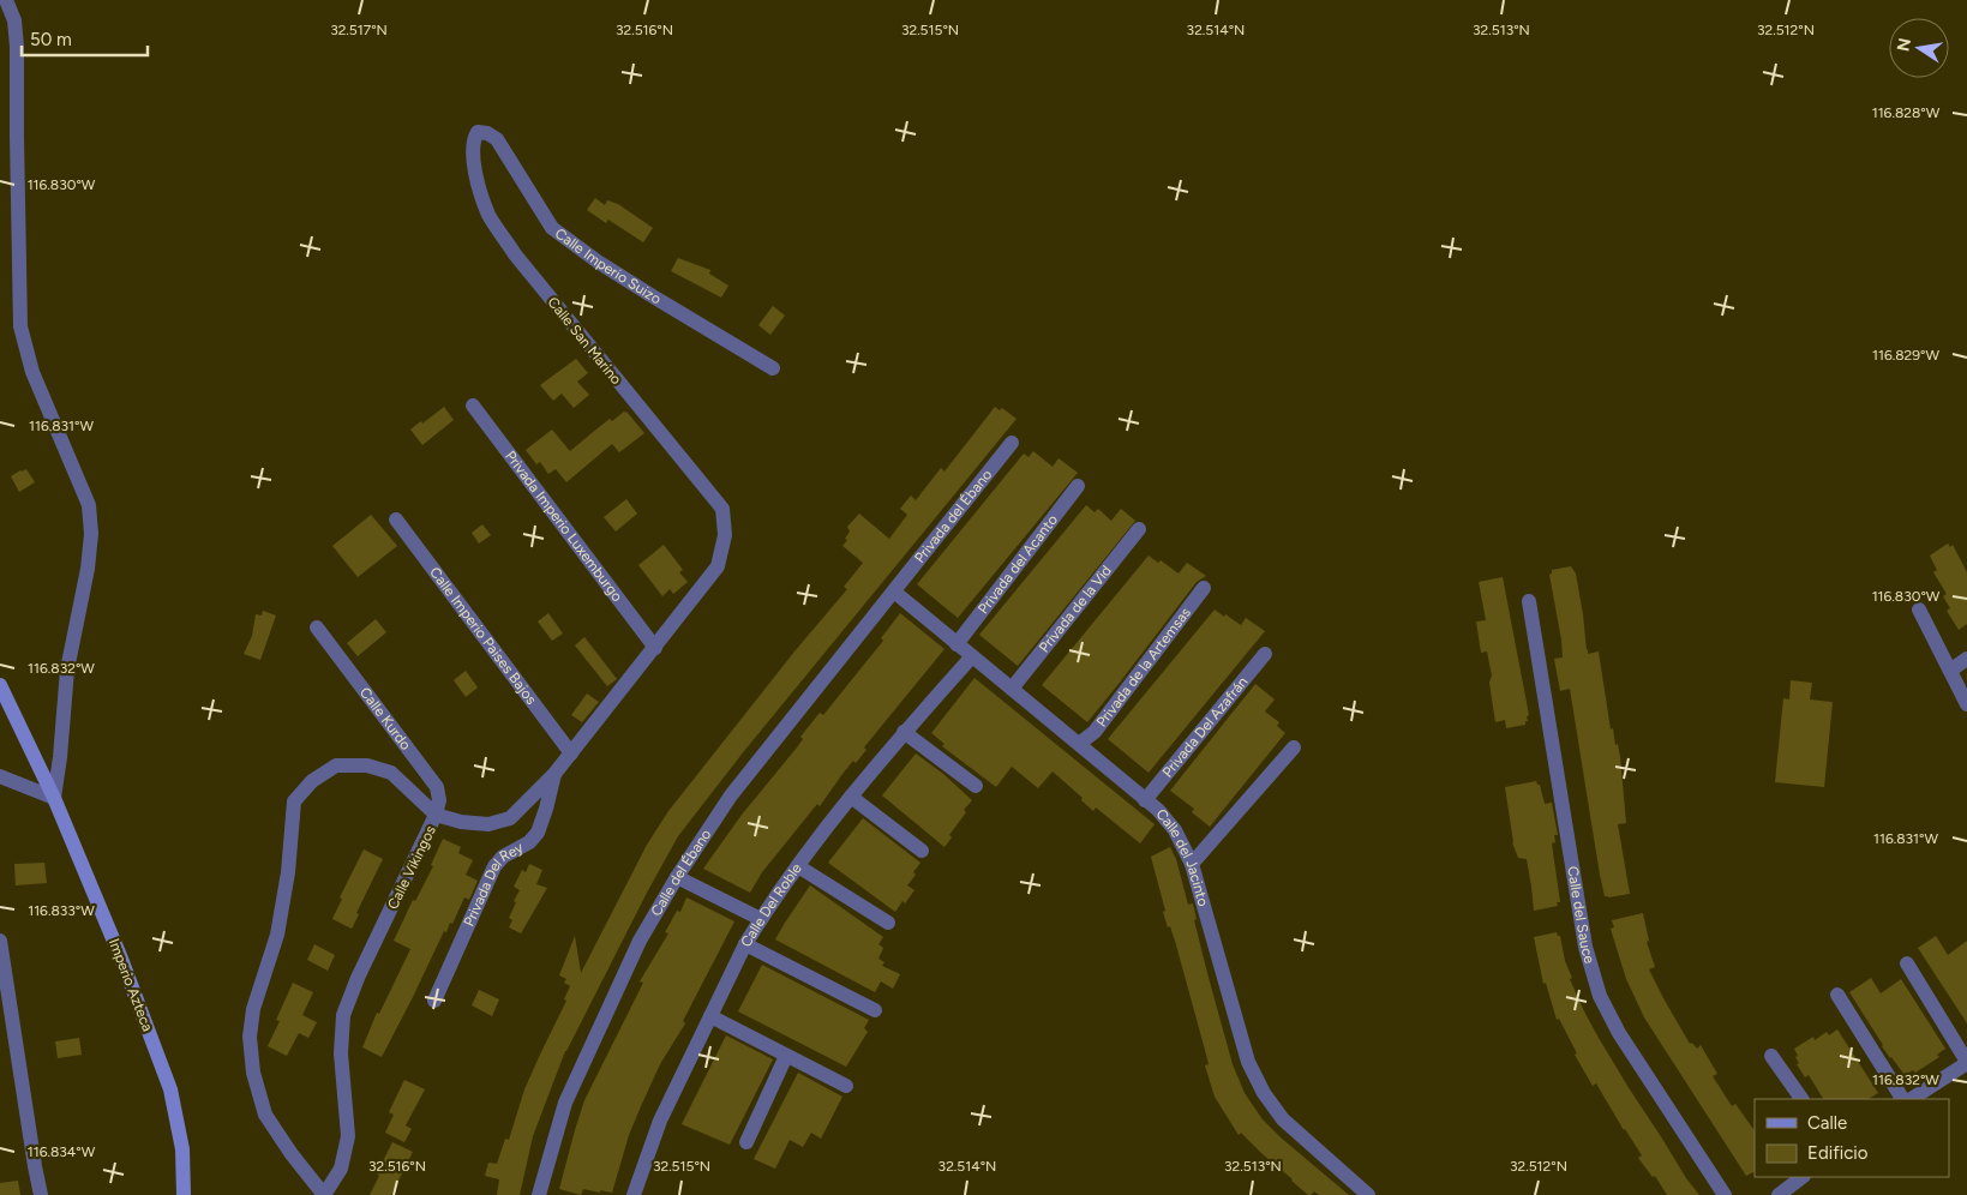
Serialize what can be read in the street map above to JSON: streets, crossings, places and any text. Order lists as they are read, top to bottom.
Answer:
{
  "streets": {
    "street": [
      "Calle Imperio Suizo",
      "Calle San Marino",
      "Privada del Ébano",
      "Privada Imperio Luxemburgo",
      "Privada del Acanto",
      "Privada de la Vid",
      "Calle Imperio Paises Bajos",
      "Privada de la Artemsas",
      "Calle Kurdo",
      "Privada Del Azafrán",
      "Calle del Jacinto",
      "Calle Vikingos",
      "Calle del Ébano",
      "Privada Del Rey",
      "Calle Del Roble",
      "Calle del Sauce",
      "Imperio Azteca"
    ]
  },
  "crossings": [
    ["Calle Imperio Suizo", "Calle San Marino"],
    ["Calle San Marino", "Calle Vikingos"],
    ["Privada del Ébano", "Calle del Jacinto"],
    ["Privada del Ébano", "Calle del Ébano"],
    ["Privada Imperio Luxemburgo", "Calle Vikingos"],
    ["Privada del Acanto", "Calle del Jacinto"],
    ["Privada de la Vid", "Calle del Jacinto"],
    ["Calle Imperio Paises Bajos", "Calle Vikingos"],
    ["Privada de la Artemsas", "Calle del Jacinto"],
    ["Calle Kurdo", "Calle Vikingos"],
    ["Privada Del Azafrán", "Calle del Jacinto"],
    ["Calle del Jacinto", "Calle del Ébano"],
    ["Calle del Jacinto", "Calle Del Roble"],
    ["Calle Vikingos", "Privada Del Rey"]
  ],
  "legend": ["Calle", "Edificio"],
  "scale_bar": "50 m",
  "north": "left",
  "coordinates": [
    "32.517°N",
    "32.516°N",
    "32.515°N",
    "32.514°N",
    "32.513°N",
    "32.512°N",
    "116.828°W",
    "116.830°W",
    "116.829°W",
    "116.831°W",
    "116.832°W",
    "116.833°W",
    "116.834°W"
  ]
}
